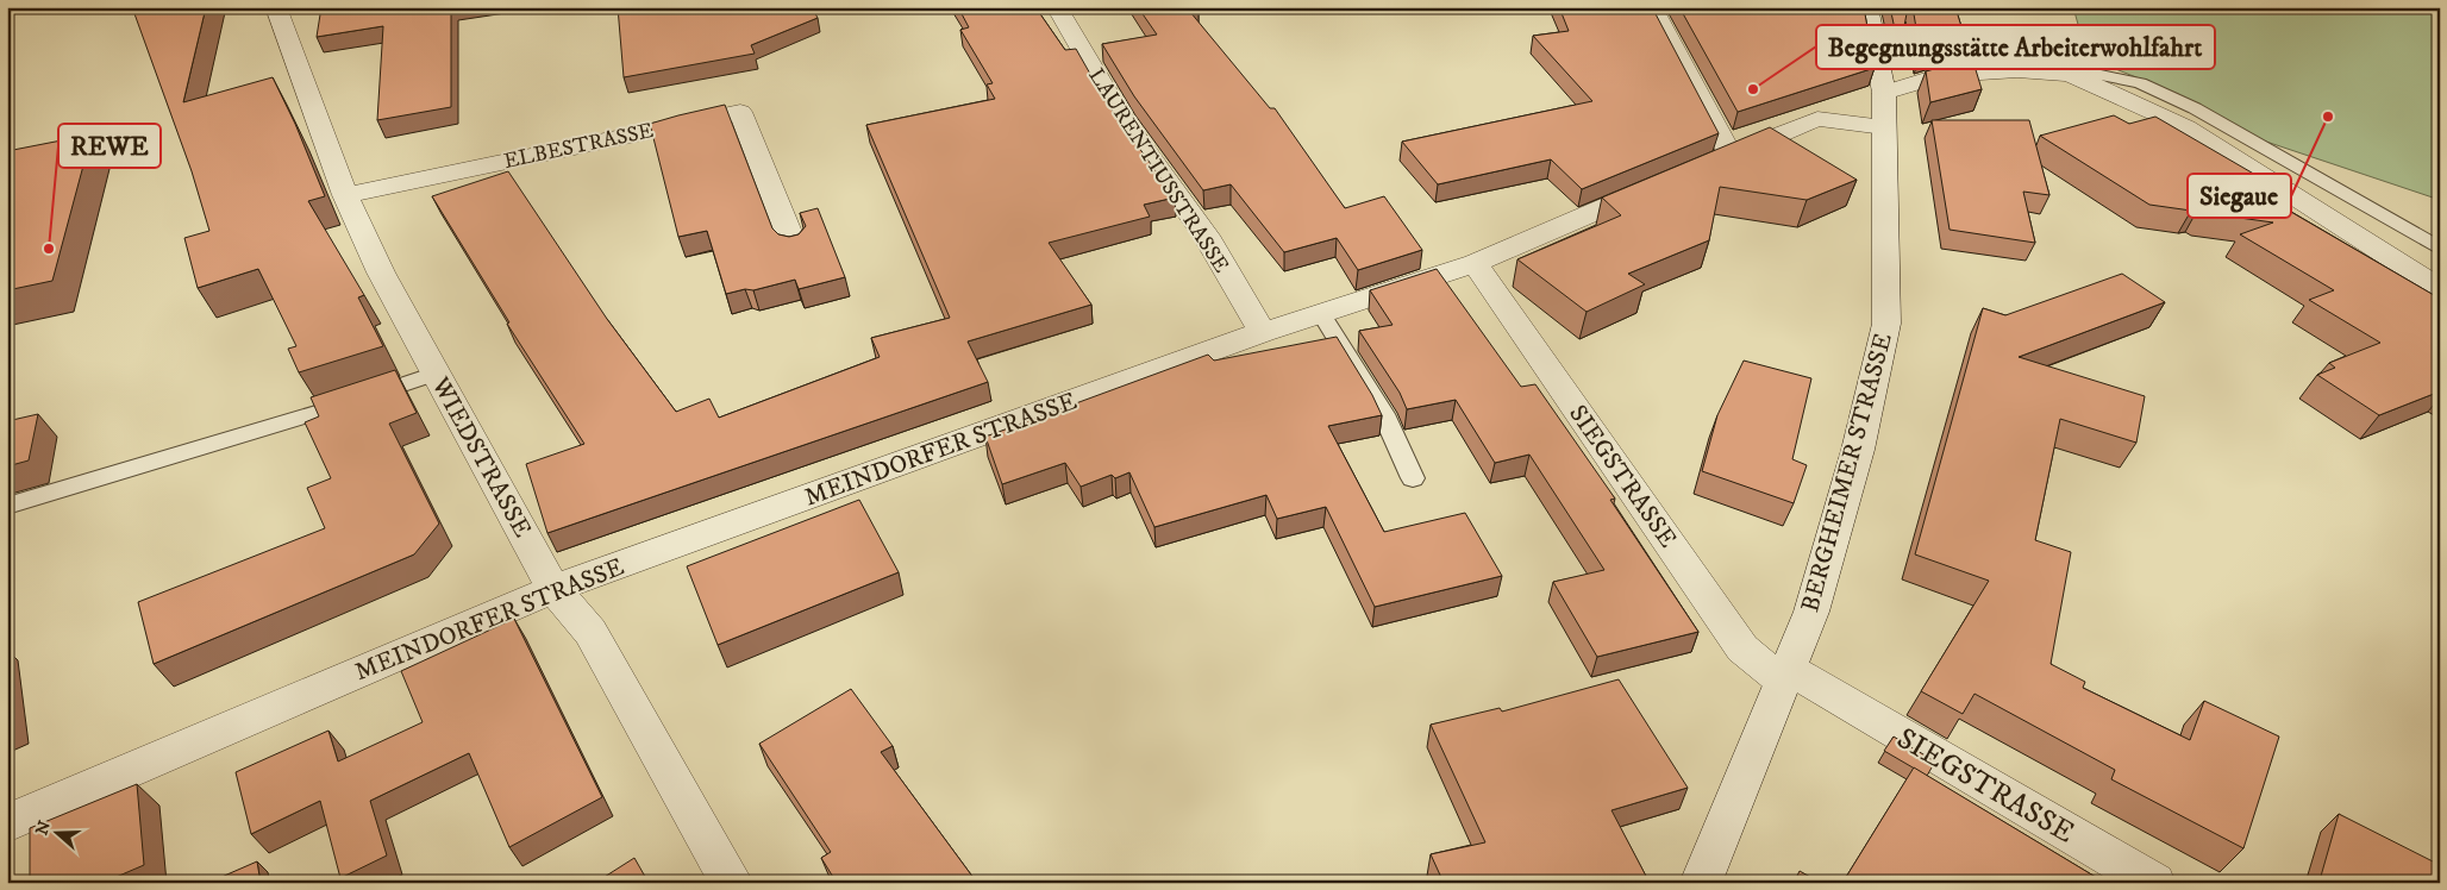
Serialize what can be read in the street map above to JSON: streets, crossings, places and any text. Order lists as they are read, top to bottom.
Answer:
{
  "streets": {
    "street": [
      "ELBESTRASSE",
      "LAURENTIUSSTRASSE",
      "MEINDORFER STRASSE",
      "WIEDSTRASSE",
      "BERGHEIMER STRASSE",
      "SIEGSTRASSE"
    ]
  },
  "crossings": [
    ["ELBESTRASSE", "WIEDSTRASSE"],
    ["LAURENTIUSSTRASSE", "MEINDORFER STRASSE"],
    ["MEINDORFER STRASSE", "WIEDSTRASSE"],
    ["MEINDORFER STRASSE", "SIEGSTRASSE"],
    ["BERGHEIMER STRASSE", "SIEGSTRASSE"]
  ],
  "places": ["Begegnungsstätte Arbeiterwohlfahrt", "Siegaue", "REWE"],
  "north": "left"
}
